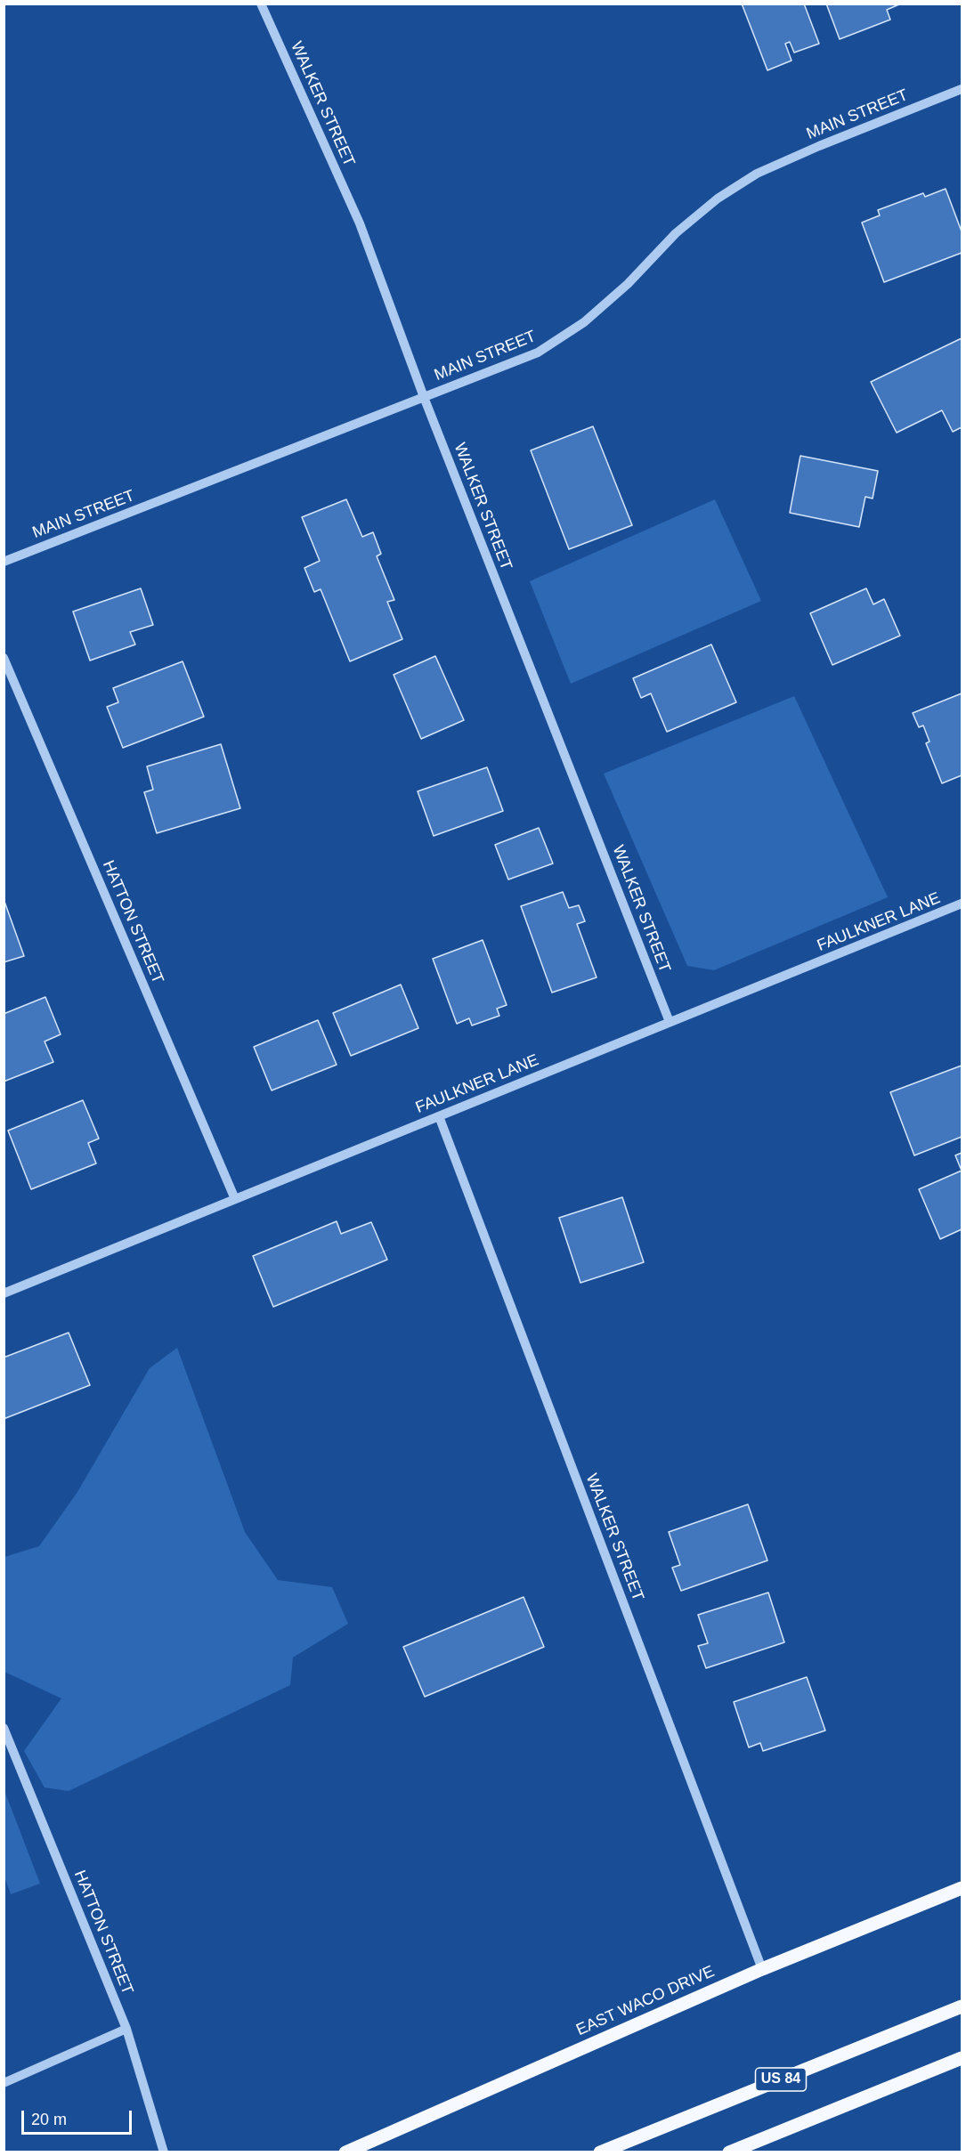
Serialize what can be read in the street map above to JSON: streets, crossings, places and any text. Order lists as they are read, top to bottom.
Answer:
{
  "streets": {
    "main road": ["EAST WACO DRIVE", "US 84"],
    "street": [
      "WALKER STREET",
      "MAIN STREET",
      "HATTON STREET",
      "FAULKNER LANE"
    ]
  },
  "crossings": [
    ["WALKER STREET", "MAIN STREET"],
    ["WALKER STREET", "FAULKNER LANE"],
    ["WALKER STREET", "EAST WACO DRIVE"],
    ["HATTON STREET", "FAULKNER LANE"]
  ],
  "scale_bar": "20 m"
}
